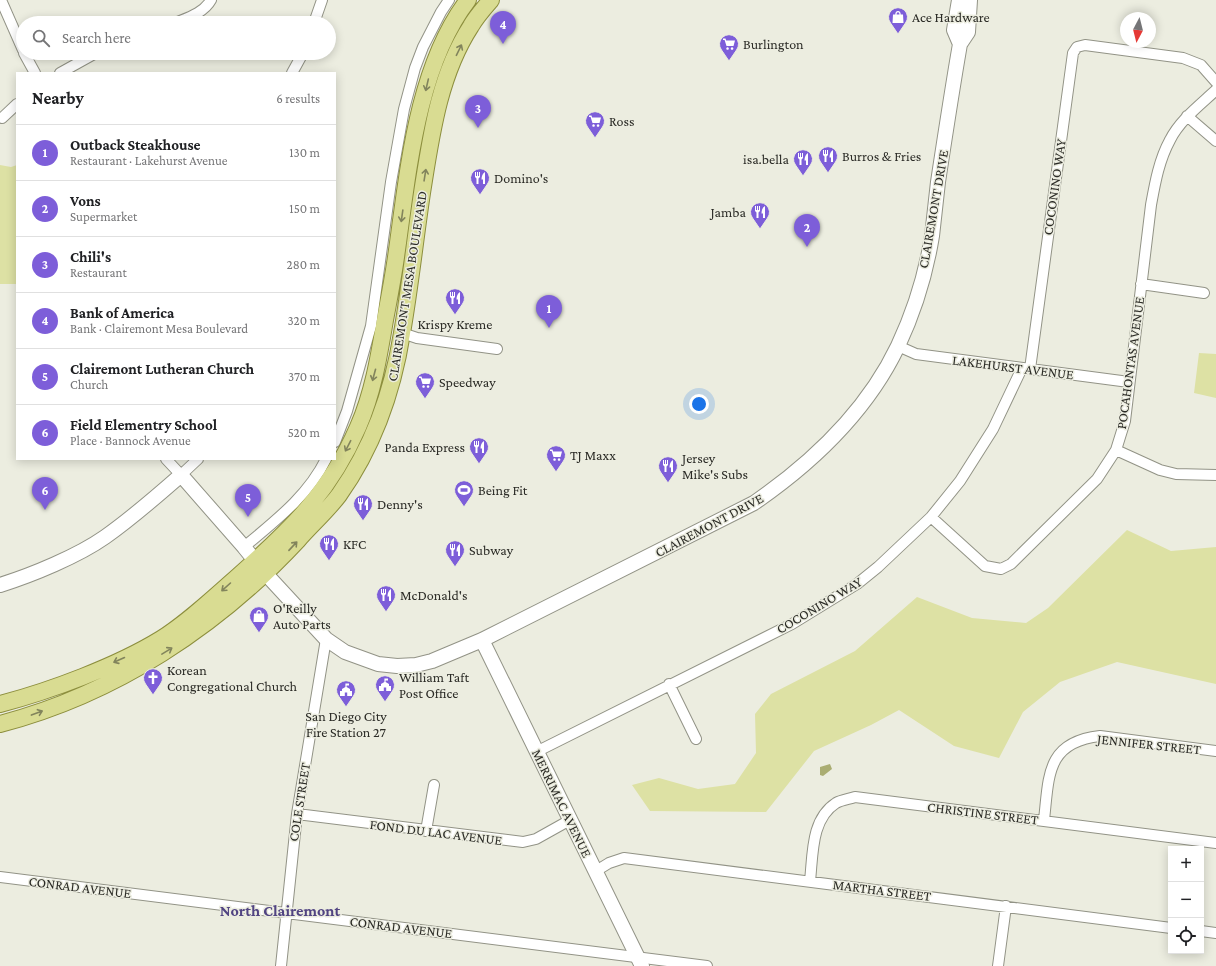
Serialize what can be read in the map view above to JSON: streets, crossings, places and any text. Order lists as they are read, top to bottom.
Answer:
{
  "streets": {
    "main road": ["CLAIREMONT DRIVE", "CLAIREMONT MESA BOULEVARD", "MERRIMAC AVENUE"],
    "street": [
      "COCONINO WAY",
      "POCAHONTAS AVENUE",
      "LAKEHURST AVENUE",
      "JENNIFER STREET",
      "COLE STREET",
      "CHRISTINE STREET",
      "FOND DU LAC AVENUE",
      "CONRAD AVENUE",
      "MARTHA STREET"
    ]
  },
  "crossings": [
    ["COCONINO WAY", "POCAHONTAS AVENUE"],
    ["COCONINO WAY", "LAKEHURST AVENUE"],
    ["COCONINO WAY", "MERRIMAC AVENUE"],
    ["CLAIREMONT DRIVE", "CLAIREMONT MESA BOULEVARD"],
    ["CLAIREMONT DRIVE", "LAKEHURST AVENUE"],
    ["CLAIREMONT DRIVE", "COLE STREET"],
    ["CLAIREMONT DRIVE", "MERRIMAC AVENUE"],
    ["POCAHONTAS AVENUE", "LAKEHURST AVENUE"],
    ["JENNIFER STREET", "CHRISTINE STREET"],
    ["COLE STREET", "FOND DU LAC AVENUE"],
    ["COLE STREET", "CONRAD AVENUE"],
    ["MERRIMAC AVENUE", "FOND DU LAC AVENUE"],
    ["MERRIMAC AVENUE", "CONRAD AVENUE"],
    ["MERRIMAC AVENUE", "MARTHA STREET"],
    ["CHRISTINE STREET", "MARTHA STREET"]
  ],
  "districts": ["North Clairemont"],
  "places": {
    "shop": ["Ace Hardware", "O'Reilly Auto Parts"],
    "supermarket": [
      "Burlington",
      "Ross",
      "Speedway",
      "TJ Maxx"
    ],
    "restaurant": [
      "Burros & Fries",
      "isa.bella",
      "Domino's",
      "Jamba",
      "Krispy Kreme",
      "Panda Express",
      "Jersey Mike's Subs",
      "Denny's",
      "KFC",
      "Subway",
      "McDonald's"
    ],
    "sports": ["Being Fit"],
    "church": ["Korean Congregational Church"],
    "public building": ["William Taft Post Office", "San Diego City Fire Station 27"]
  },
  "north": "bottom",
  "page": {
    "pins": [
      "4",
      "3",
      "2",
      "1",
      "6",
      "5"
    ],
    "search": "Search here",
    "heading": ["Nearby", "6 results"],
    "list": [
      {
        "mark": "1",
        "name": "Outback Steakhouse",
        "note": "Restaurant · Lakehurst Avenue",
        "value": "130 m"
      },
      {
        "mark": "2",
        "name": "Vons",
        "note": "Supermarket",
        "value": "150 m"
      },
      {
        "mark": "3",
        "name": "Chili's",
        "note": "Restaurant",
        "value": "280 m"
      },
      {
        "mark": "4",
        "name": "Bank of America",
        "note": "Bank · Clairemont Mesa Boulevard",
        "value": "320 m"
      },
      {
        "mark": "5",
        "name": "Clairemont Lutheran Church",
        "note": "Church",
        "value": "370 m"
      },
      {
        "mark": "6",
        "name": "Field Elementry School",
        "note": "Place · Bannock Avenue",
        "value": "520 m"
      }
    ],
    "map_buttons": ["+", "−"]
  }
}
